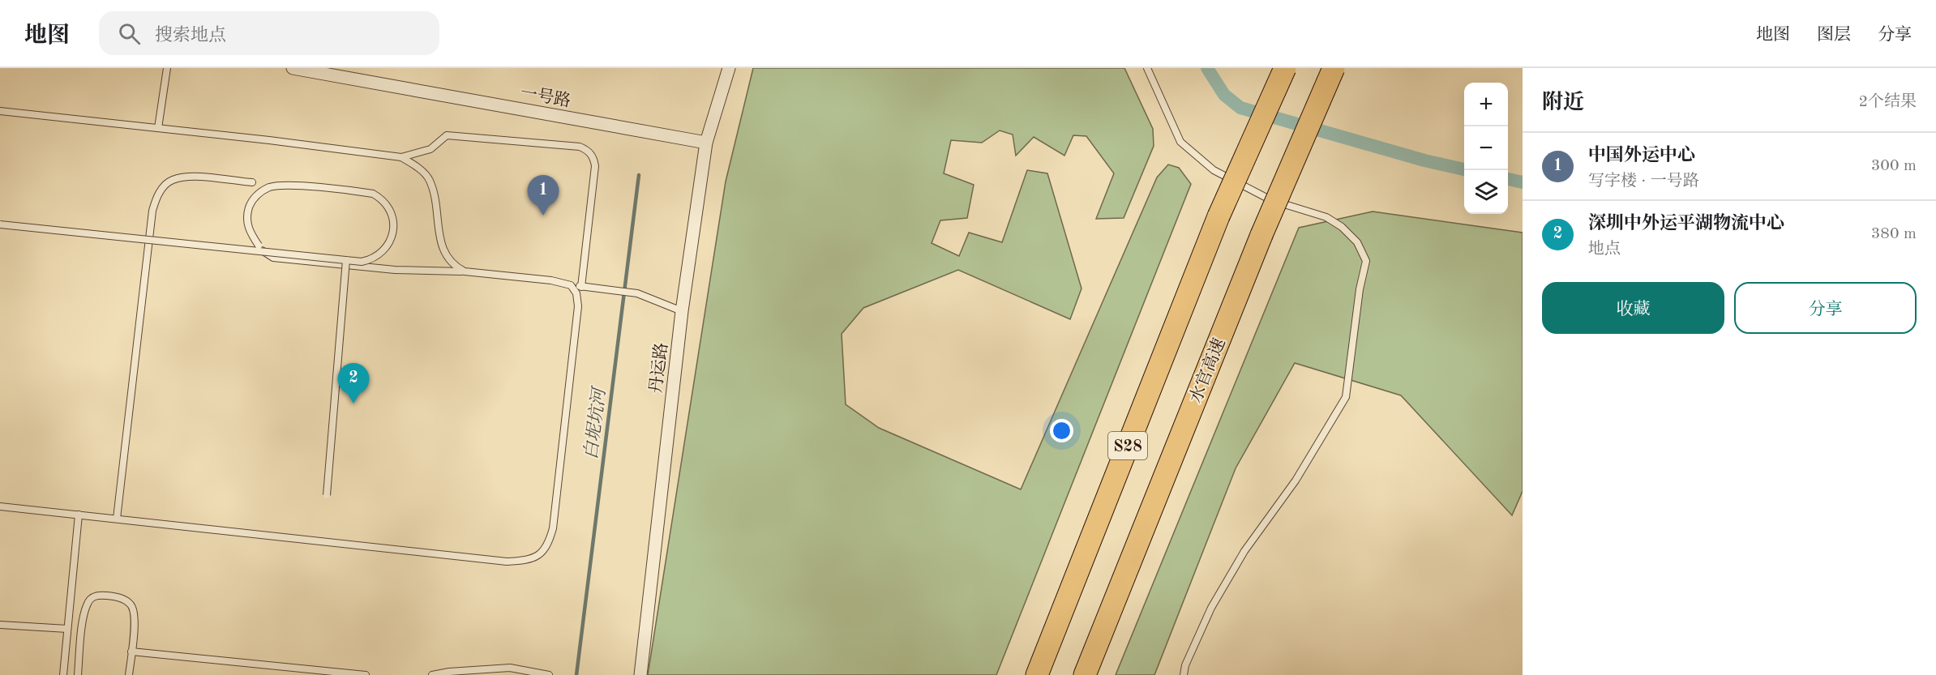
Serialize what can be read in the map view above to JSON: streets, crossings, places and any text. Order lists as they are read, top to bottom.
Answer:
{
  "streets": {
    "highway": ["水官高速", "S28"],
    "street": ["一号路", "丹运路"]
  },
  "crossings": [
    ["一号路", "丹运路"]
  ],
  "water": ["白坭坑河"],
  "page": {
    "header": "地图",
    "search": "搜索地点",
    "nav": ["地图", "图层", "分享"],
    "heading": ["附近", "2个结果"],
    "map_buttons": ["+", "−"],
    "list": [
      {
        "mark": "1",
        "name": "中国外运中心",
        "note": "写字楼 · 一号路",
        "value": "300 m"
      },
      {
        "mark": "2",
        "name": "深圳中外运平湖物流中心",
        "note": "地点",
        "value": "380 m"
      }
    ],
    "pins": ["1", "2"],
    "buttons": ["收藏", "分享"]
  }
}
